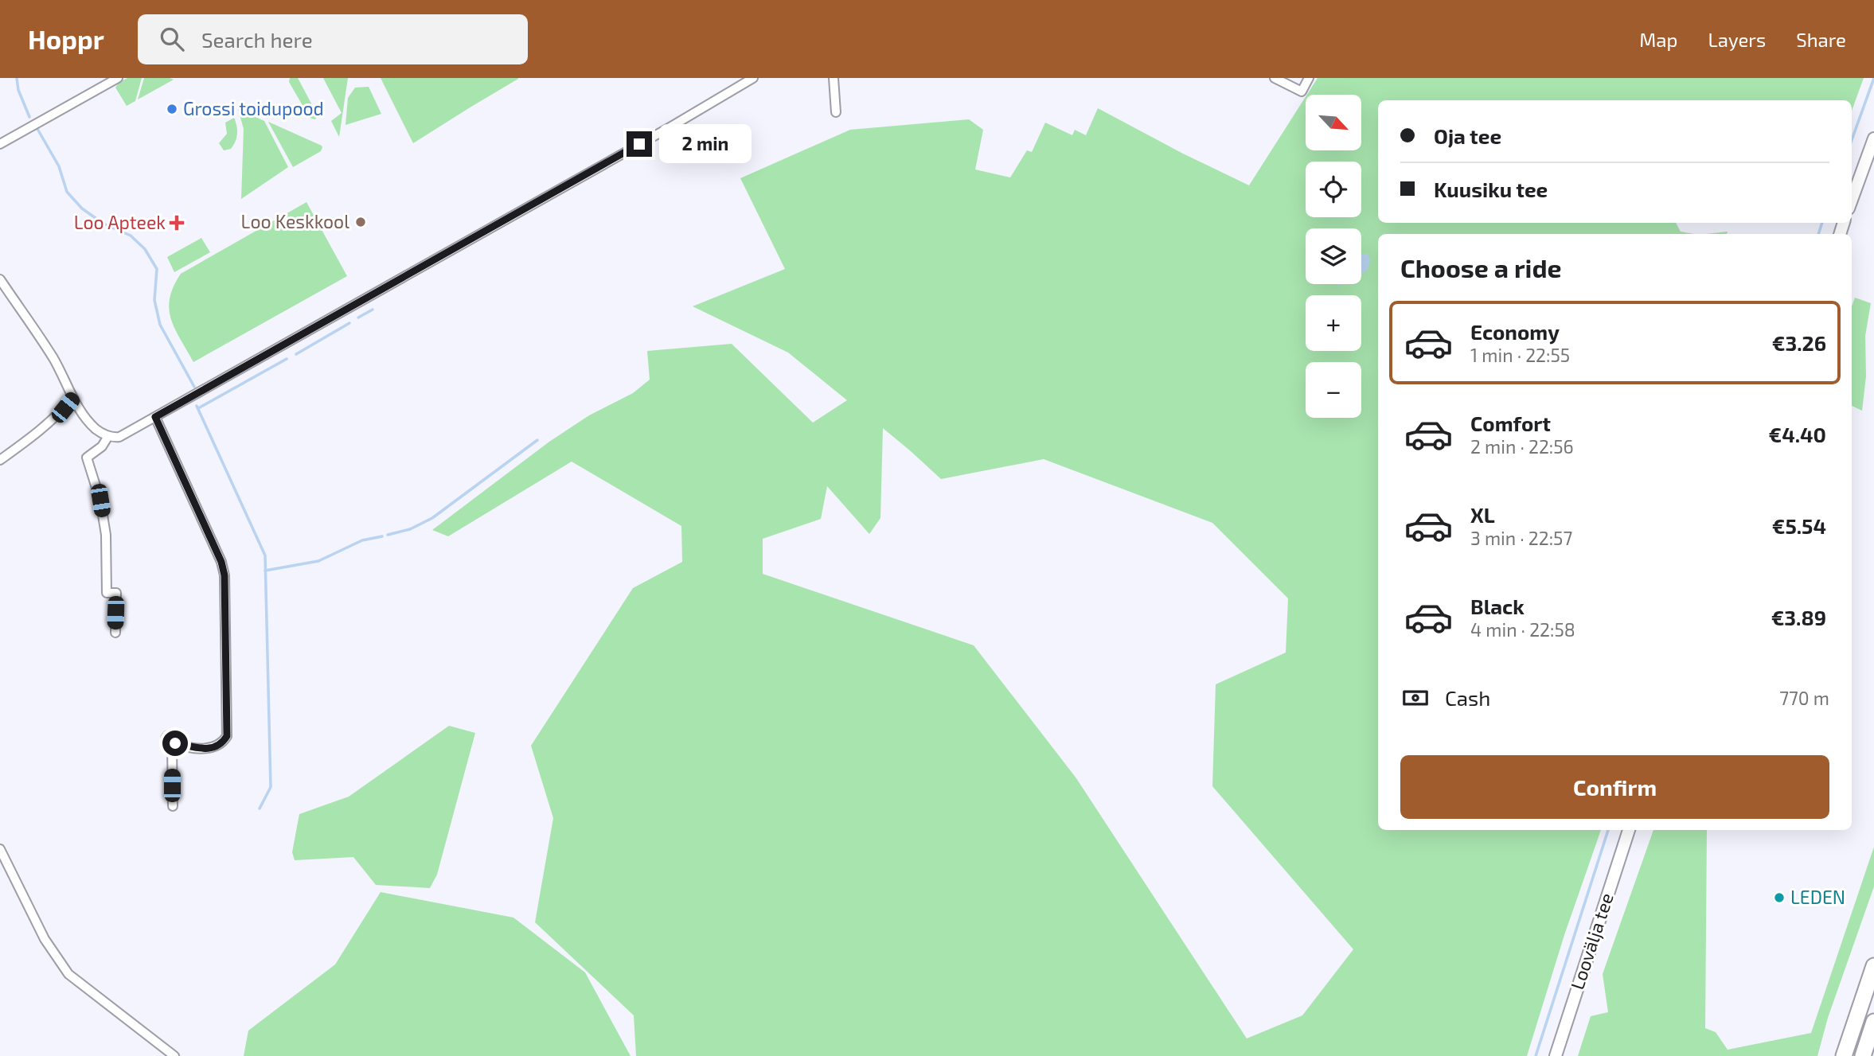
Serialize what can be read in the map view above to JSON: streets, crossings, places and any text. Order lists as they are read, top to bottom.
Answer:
{
  "streets": {
    "street": ["Loovälja tee"]
  },
  "places": {
    "other": ["Grossi toidupood", "Loo Keskkool", "LEDEN"],
    "health": ["Loo Apteek"]
  },
  "north": "bottom right",
  "page": {
    "header": "Hoppr",
    "search": "Search here",
    "nav": ["Map", "Layers", "Share"],
    "map_buttons": ["+", "−"],
    "banner": ["Oja tee", "Kuusiku tee"],
    "bubble": "2 min",
    "heading": "Choose a ride",
    "list": [
      {
        "name": "Economy",
        "note": "1 min · 22:55",
        "value": "€3.26"
      },
      {
        "name": "Comfort",
        "note": "2 min · 22:56",
        "value": "€4.40"
      },
      {
        "name": "XL",
        "note": "3 min · 22:57",
        "value": "€5.54"
      },
      {
        "name": "Black",
        "note": "4 min · 22:58",
        "value": "€3.89"
      }
    ],
    "pay": ["Cash", "770 m"],
    "buttons": "Confirm"
  }
}
